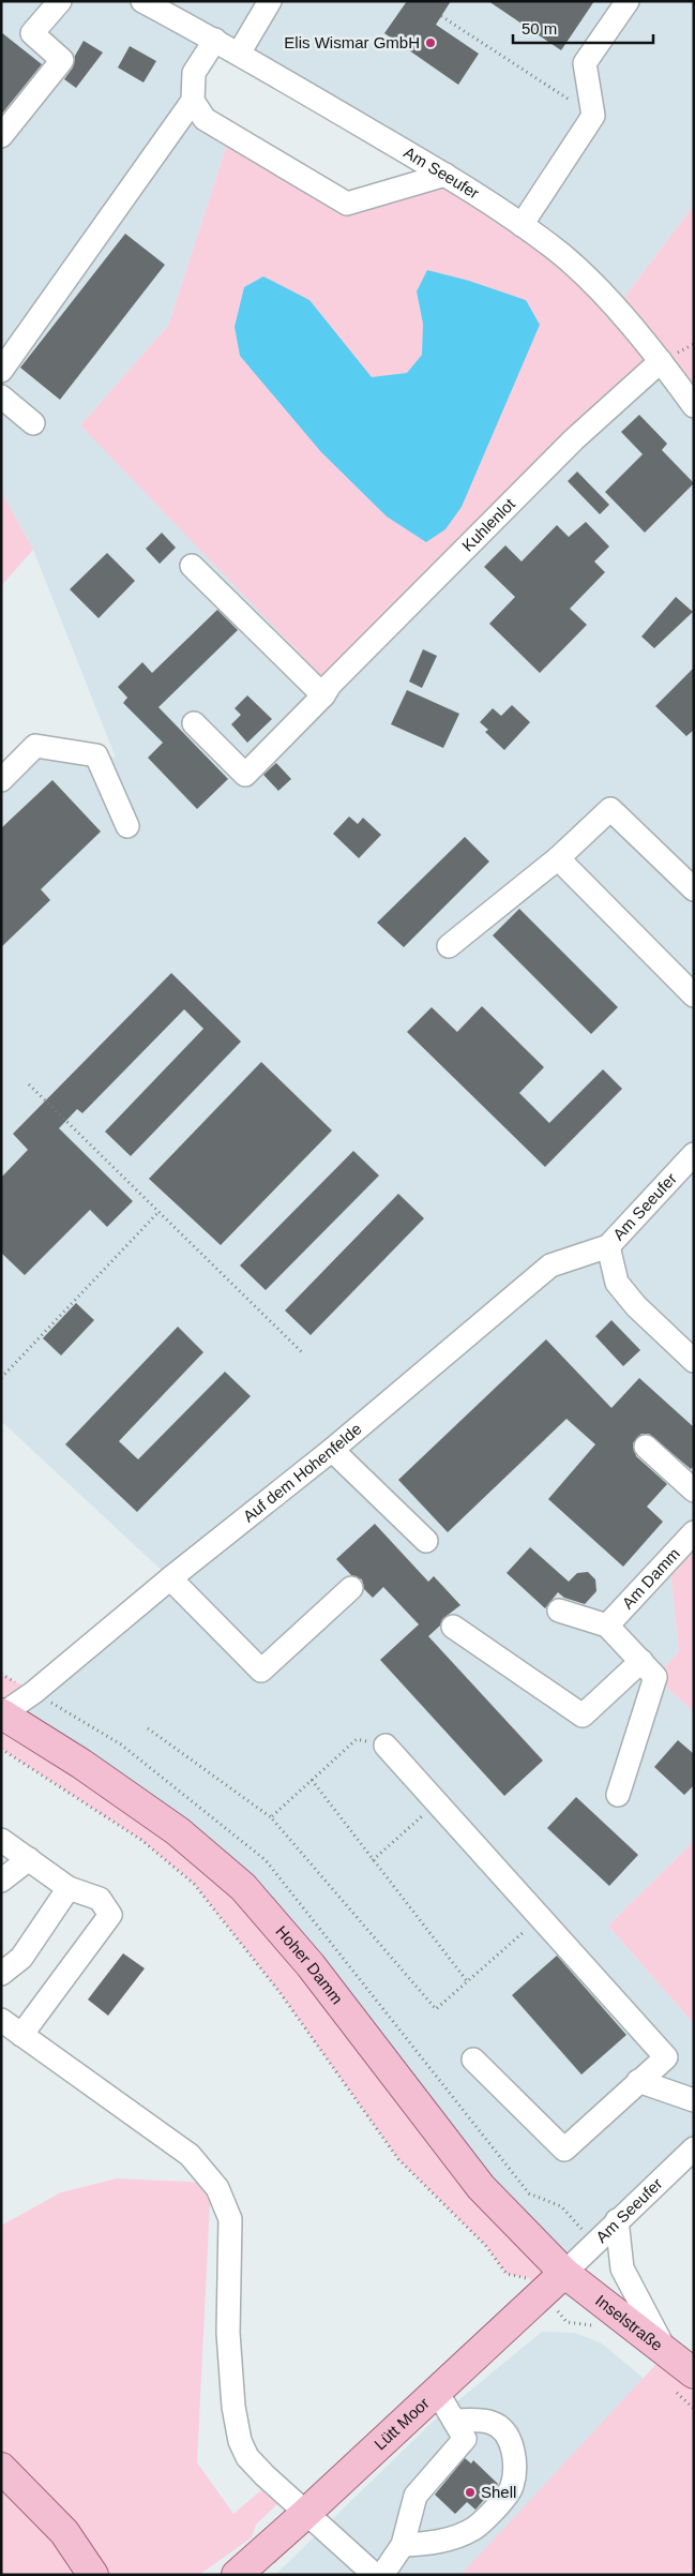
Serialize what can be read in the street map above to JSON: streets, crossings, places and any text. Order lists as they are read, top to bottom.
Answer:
{
  "streets": {
    "main road": ["Hoher Damm", "Inselstraße", "Lütt Moor"],
    "street": [
      "Am Seeufer",
      "Kuhlenlot",
      "Auf dem Hohenfelde",
      "Am Damm"
    ]
  },
  "crossings": [
    ["Am Seeufer", "Kuhlenlot"],
    ["Am Seeufer", "Auf dem Hohenfelde"],
    ["Am Seeufer", "Hoher Damm"],
    ["Am Seeufer", "Inselstraße"],
    ["Am Seeufer", "Lütt Moor"],
    ["Auf dem Hohenfelde", "Hoher Damm"],
    ["Hoher Damm", "Inselstraße"],
    ["Hoher Damm", "Lütt Moor"],
    ["Inselstraße", "Lütt Moor"]
  ],
  "places": ["Elis Wismar GmbH", "Shell"],
  "scale_bar": "50 m"
}
